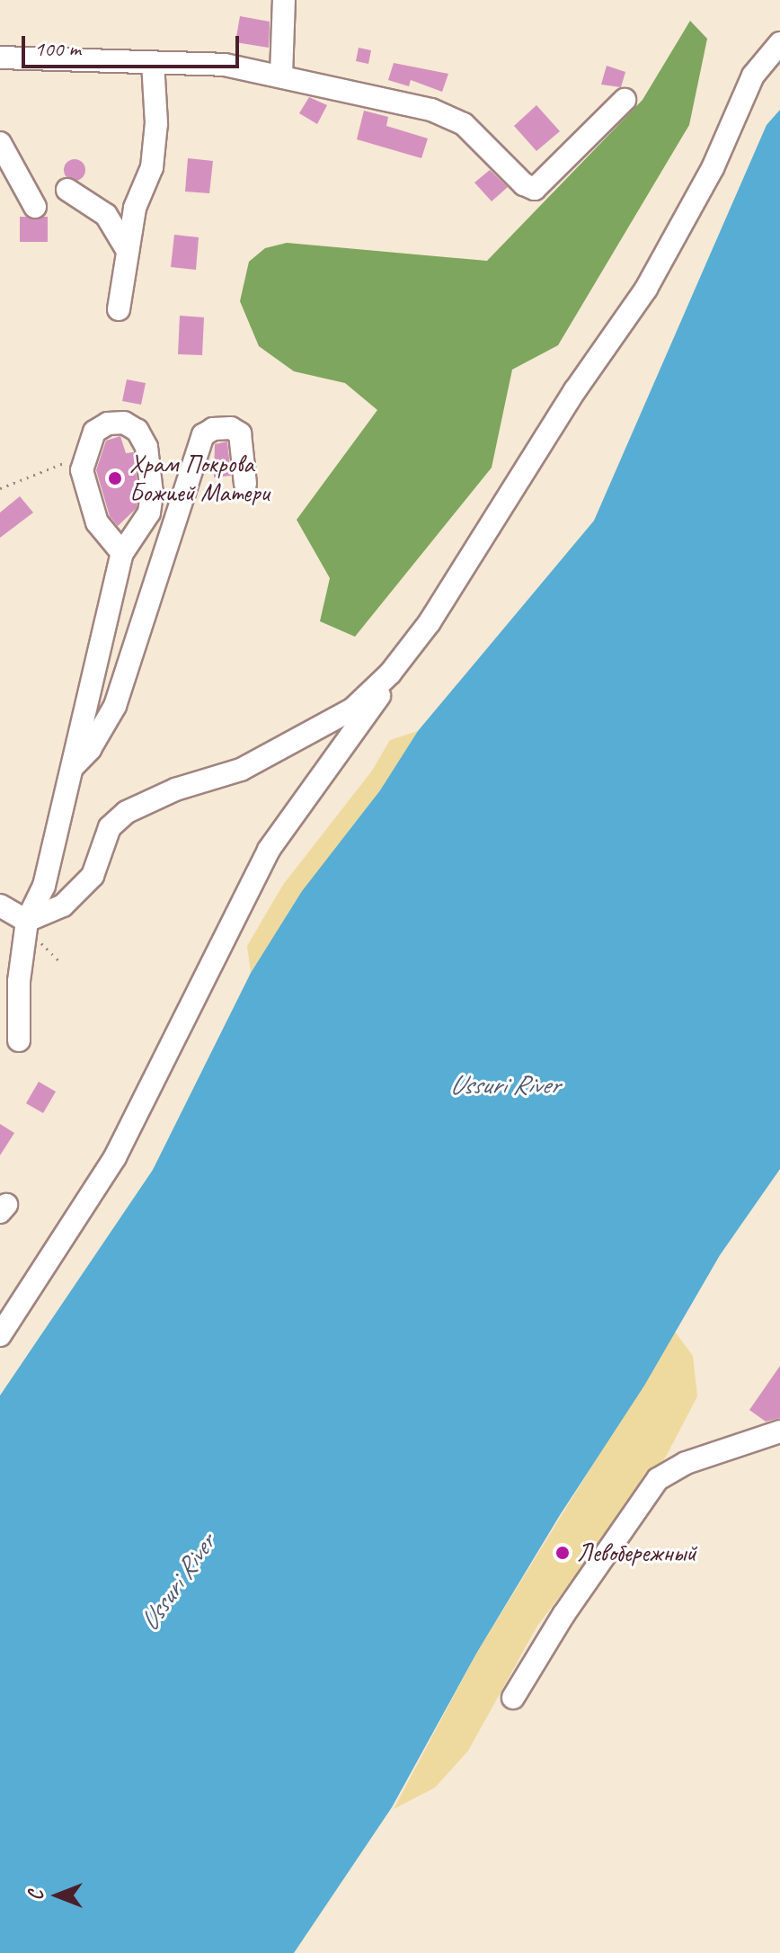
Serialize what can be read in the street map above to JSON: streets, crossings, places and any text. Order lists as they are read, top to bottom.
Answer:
{
  "water": ["Ussuri River"],
  "places": ["Храм Покрова Божией Матери", "Левобережный"],
  "scale_bar": "100 m",
  "north": "left"
}
